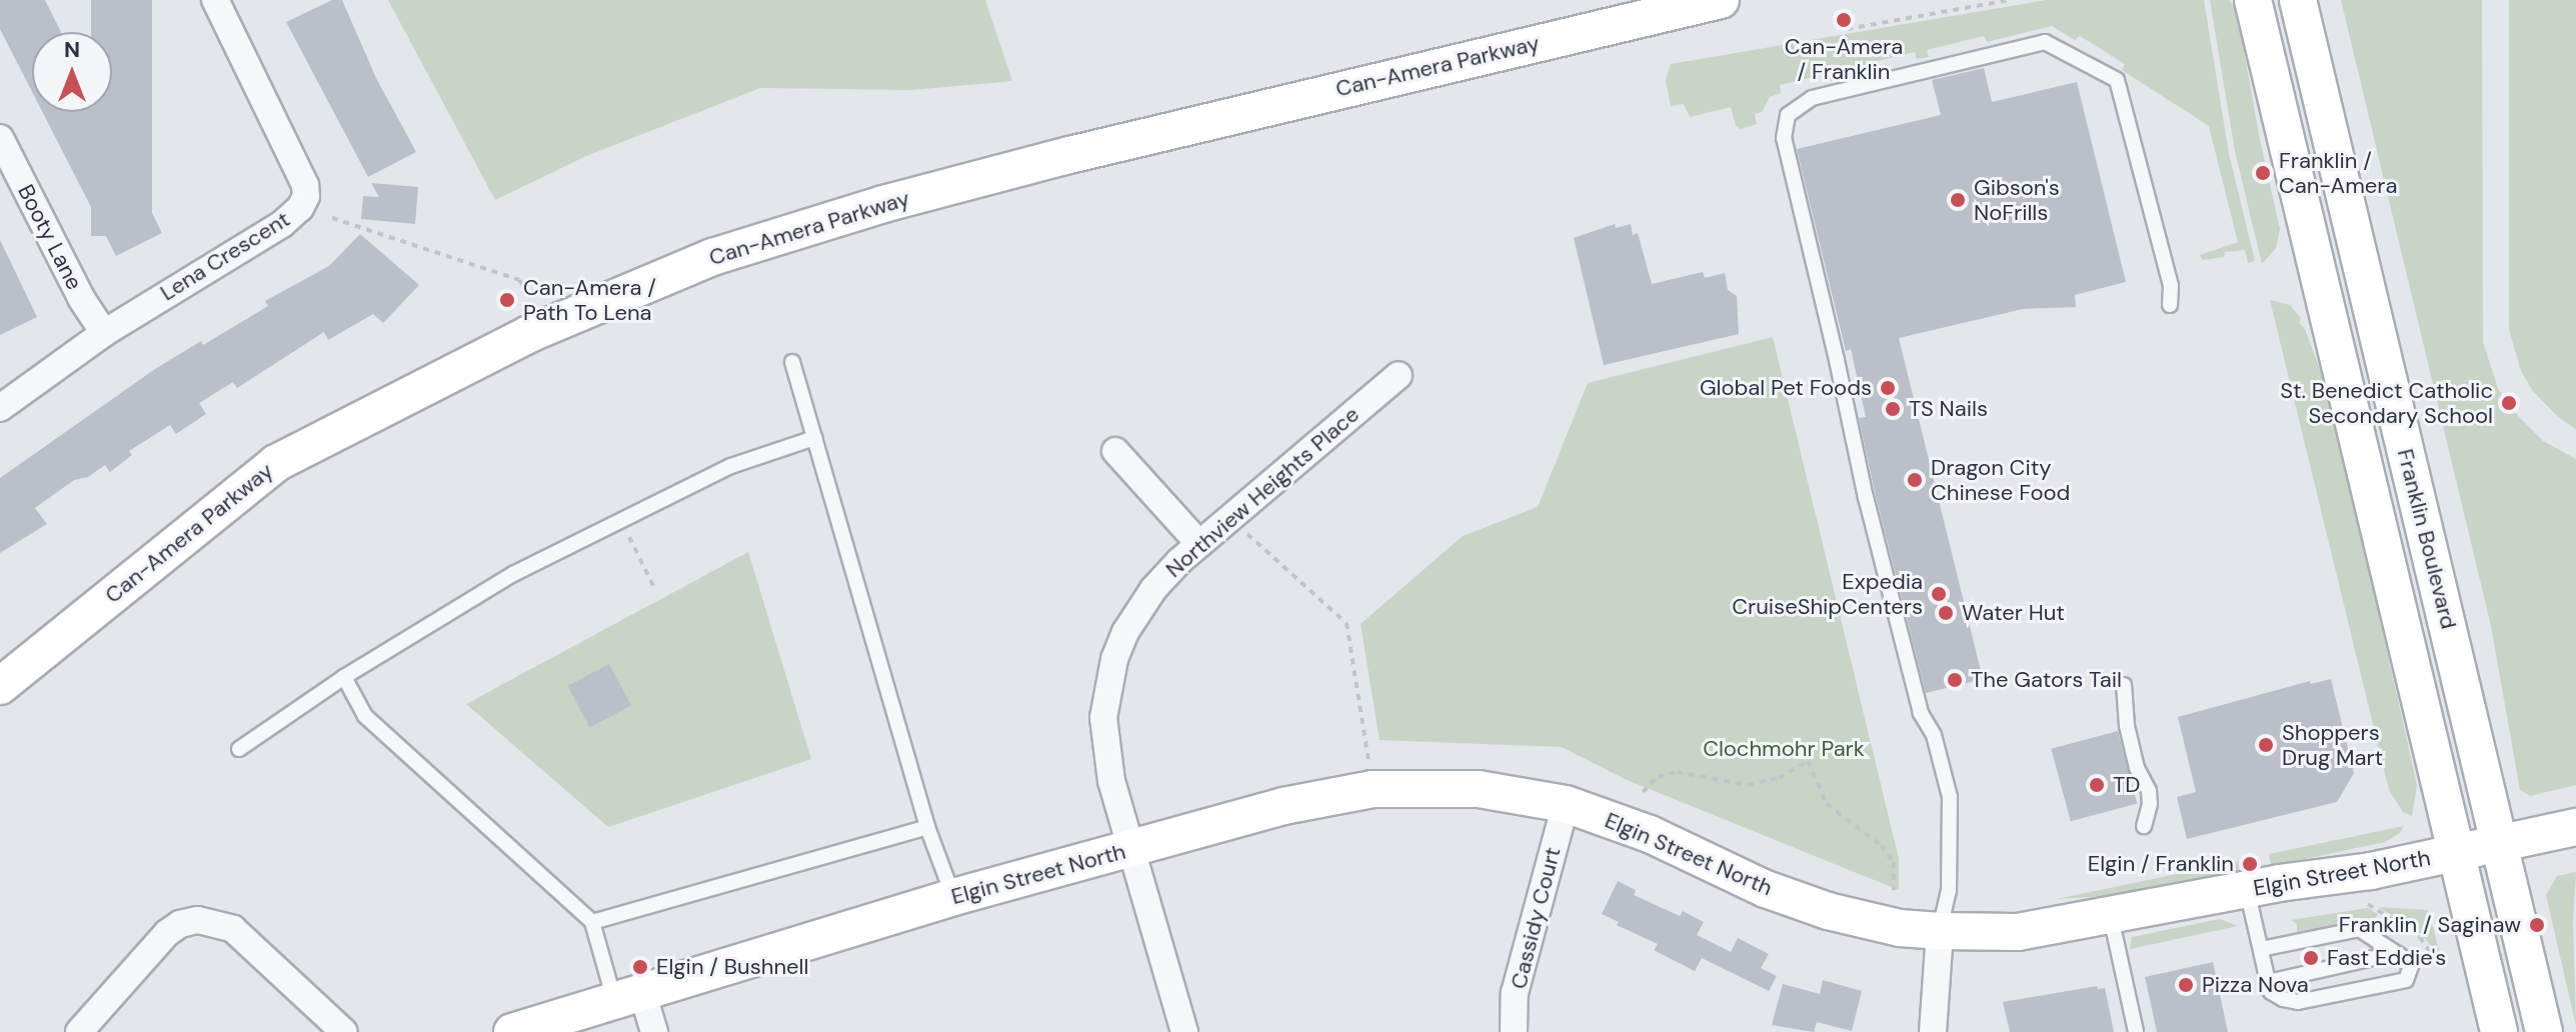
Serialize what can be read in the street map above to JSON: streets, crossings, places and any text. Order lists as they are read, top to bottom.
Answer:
{
  "streets": {
    "main road": ["Can-Amera Parkway", "Franklin Boulevard", "Elgin Street North"],
    "street": [
      "Booty Lane",
      "Lena Crescent",
      "Northview Heights Place",
      "Cassidy Court"
    ]
  },
  "crossings": [
    ["Booty Lane", "Lena Crescent"],
    ["Northview Heights Place", "Elgin Street North"],
    ["Franklin Boulevard", "Elgin Street North"],
    ["Elgin Street North", "Cassidy Court"]
  ],
  "parks": ["Clochmohr Park"],
  "places": [
    "Can-Amera / Franklin",
    "Franklin / Can-Amera",
    "Gibson's NoFrills",
    "Can-Amera / Path To Lena",
    "Global Pet Foods",
    "St. Benedict Catholic Secondary School",
    "TS Nails",
    "Dragon City Chinese Food",
    "Expedia CruiseShipCenters",
    "Water Hut",
    "The Gators Tail",
    "Shoppers Drug Mart",
    "TD",
    "Elgin / Franklin",
    "Franklin / Saginaw",
    "Fast Eddie's",
    "Elgin / Bushnell",
    "Pizza Nova"
  ],
  "north": "top"
}
